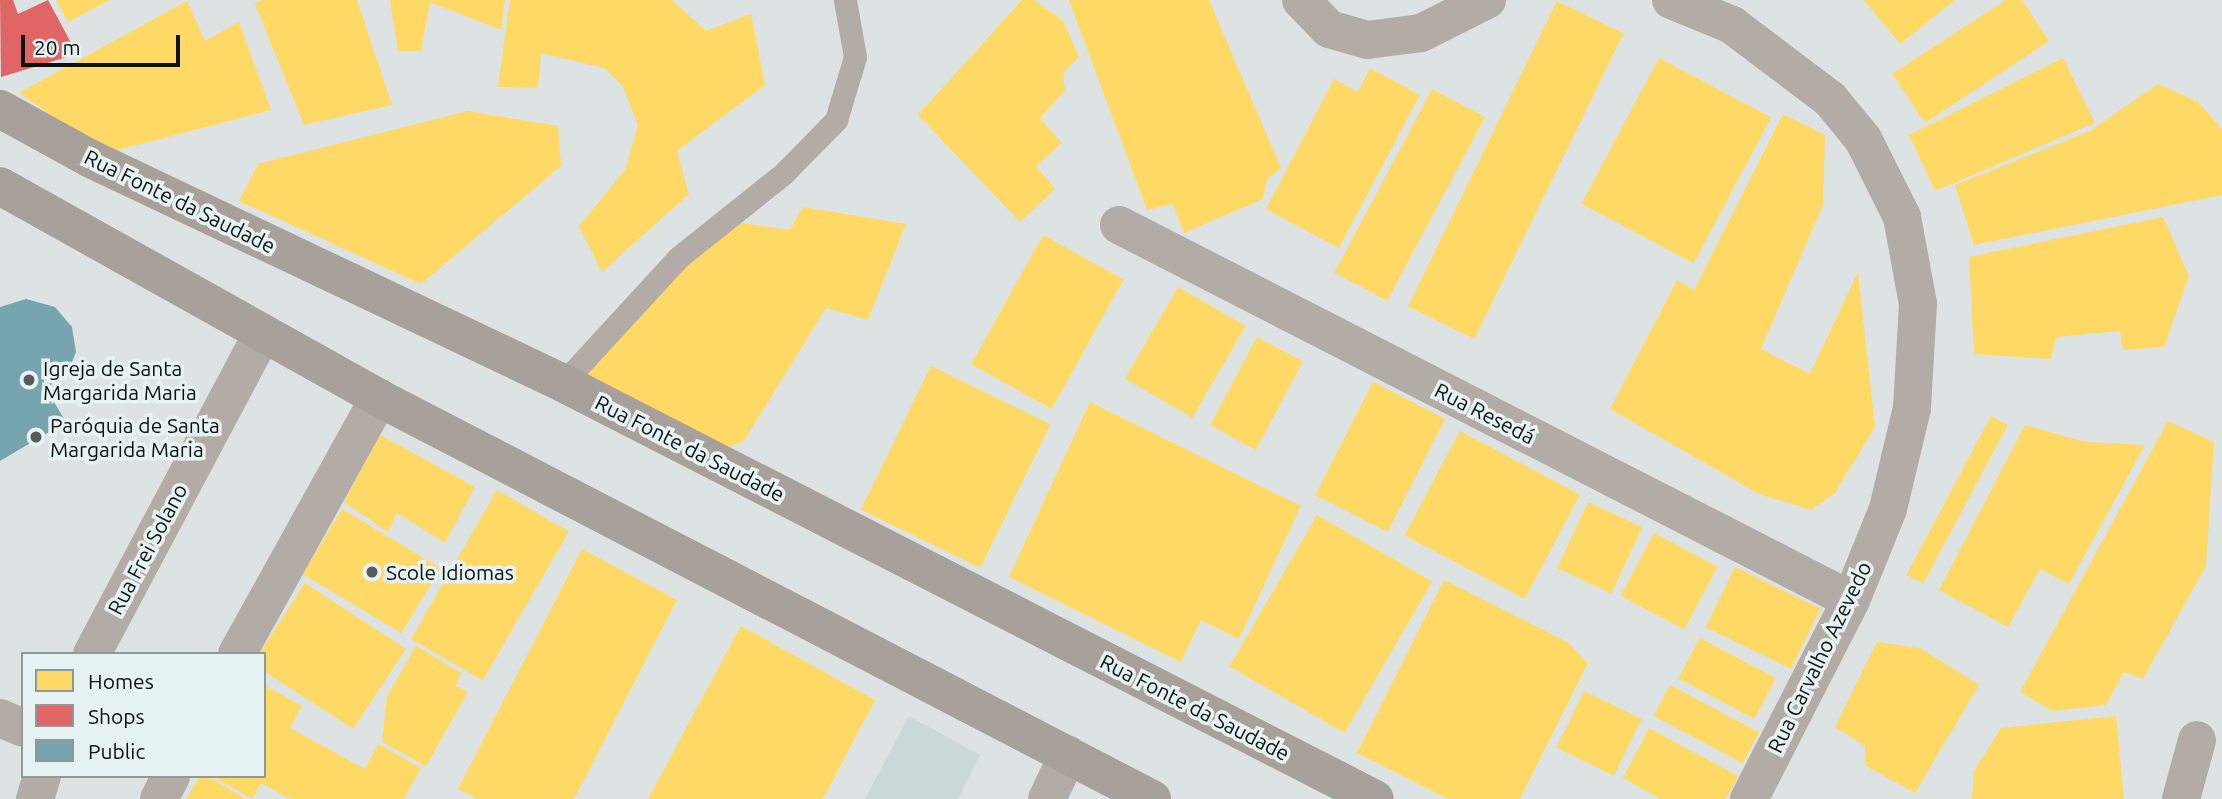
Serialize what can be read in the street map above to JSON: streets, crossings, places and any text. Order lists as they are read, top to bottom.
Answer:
{
  "streets": {
    "street": [
      "Rua Fonte da Saudade",
      "Rua Resedá",
      "Rua Frei Solano",
      "Rua Carvalho Azevedo"
    ]
  },
  "crossings": [
    ["Rua Resedá", "Rua Carvalho Azevedo"]
  ],
  "places": ["Igreja de Santa Margarida Maria", "Paróquia de Santa Margarida Maria", "Scole Idiomas"],
  "legend": ["Homes", "Shops", "Public"],
  "scale_bar": "20 m"
}
